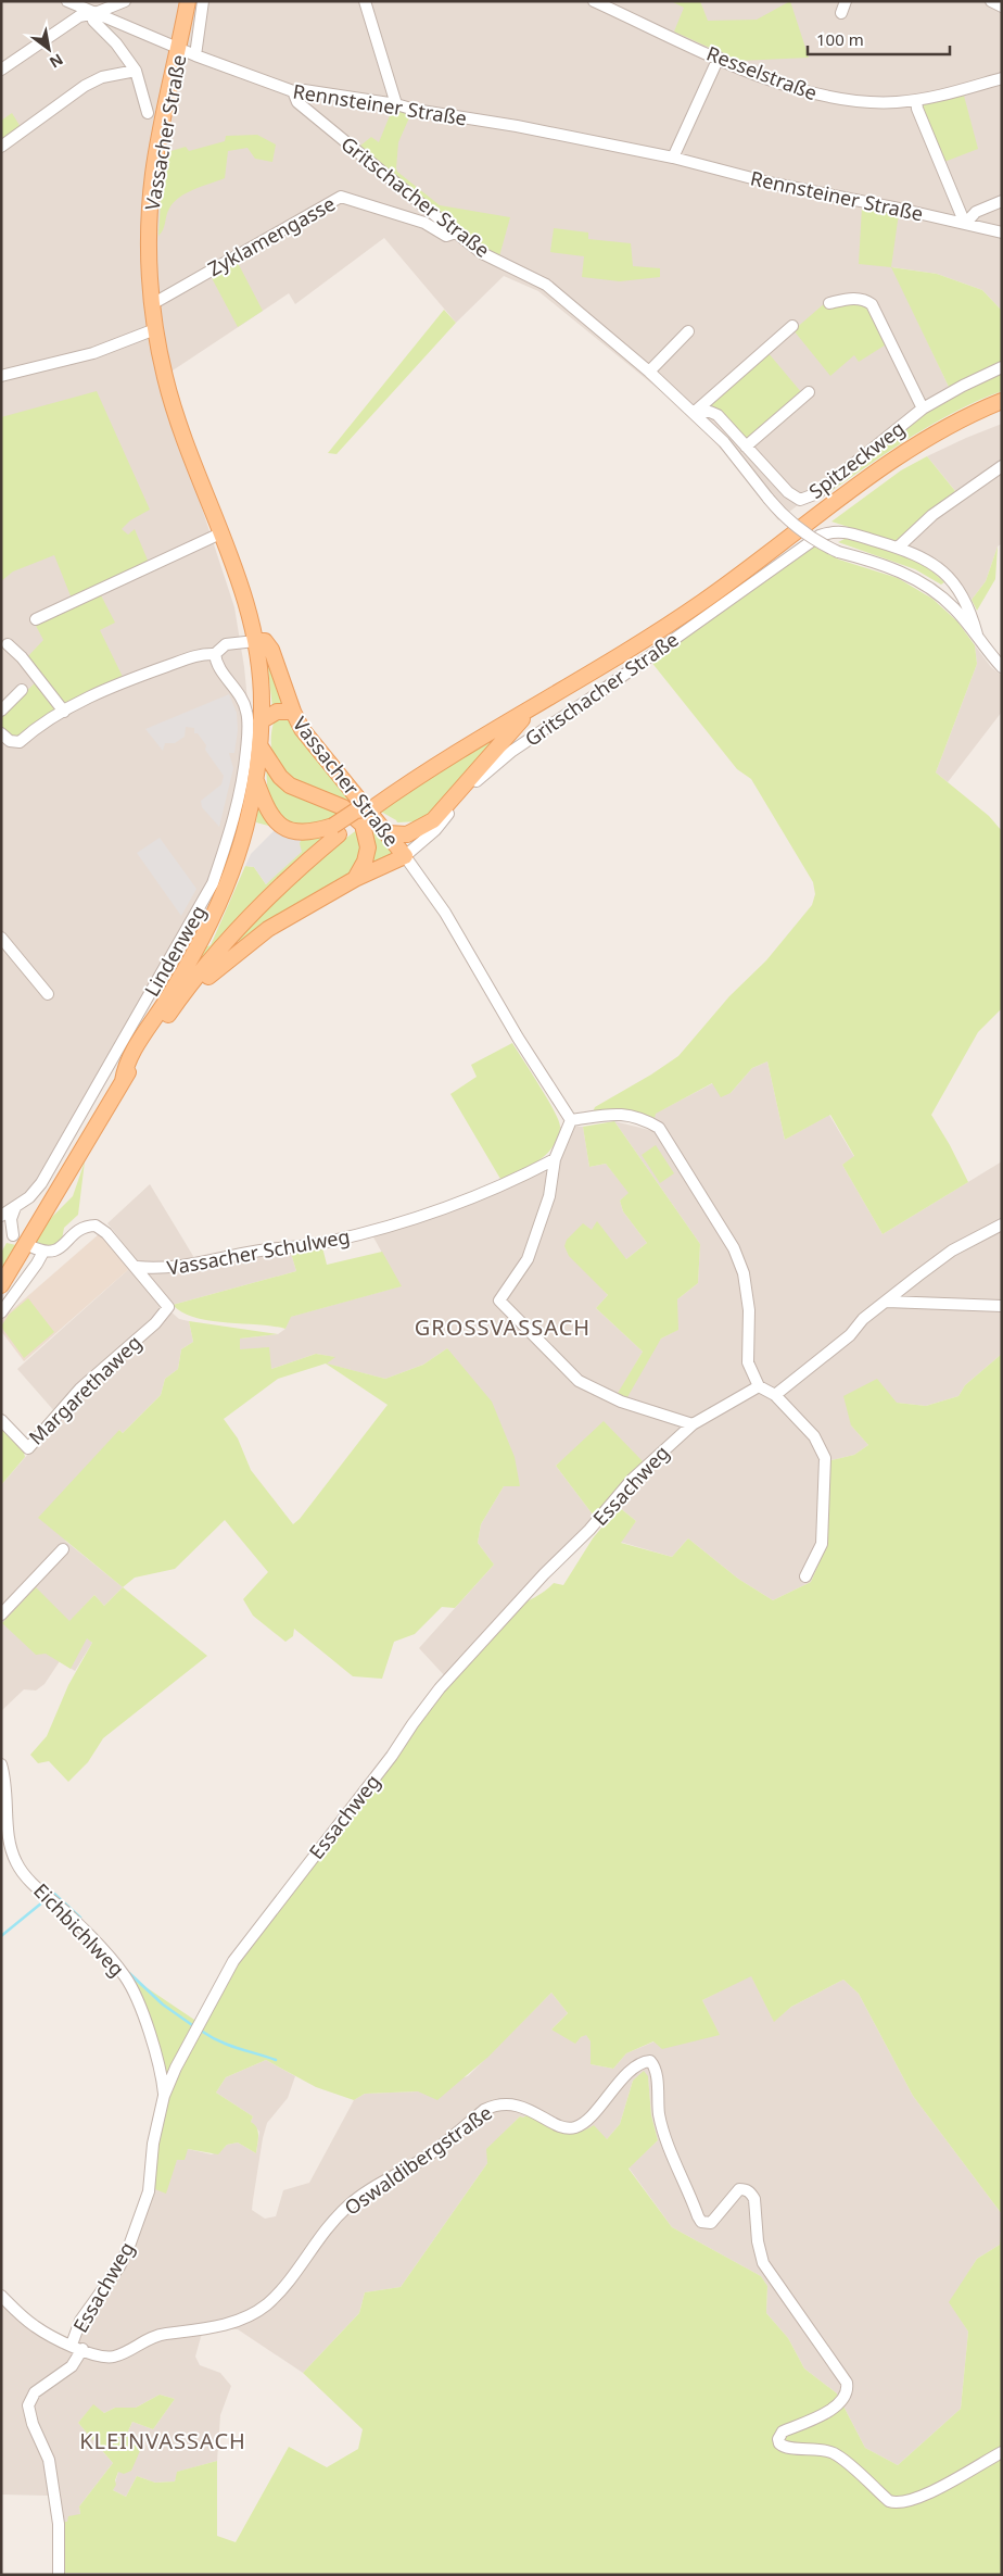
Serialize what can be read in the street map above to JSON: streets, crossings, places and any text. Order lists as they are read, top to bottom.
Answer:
{
  "streets": {
    "main road": ["Vassacher Straße"],
    "street": [
      "Resselstraße",
      "Rennsteiner Straße",
      "Gritschacher Straße",
      "Zyklamengasse",
      "Spitzeckweg",
      "Lindenweg",
      "Vassacher Schulweg",
      "Margarethaweg",
      "Essachweg",
      "Eichbichlweg",
      "Oswaldibergstraße"
    ]
  },
  "crossings": [
    ["Rennsteiner Straße", "Vassacher Straße"],
    ["Rennsteiner Straße", "Gritschacher Straße"],
    ["Vassacher Straße", "Gritschacher Straße"],
    ["Vassacher Straße", "Zyklamengasse"],
    ["Gritschacher Straße", "Zyklamengasse"],
    ["Gritschacher Straße", "Spitzeckweg"],
    ["Vassacher Schulweg", "Margarethaweg"],
    ["Essachweg", "Eichbichlweg"],
    ["Essachweg", "Oswaldibergstraße"]
  ],
  "districts": ["GROSSVASSACH", "KLEINVASSACH"],
  "scale_bar": "100 m",
  "north": "bottom right"
}
